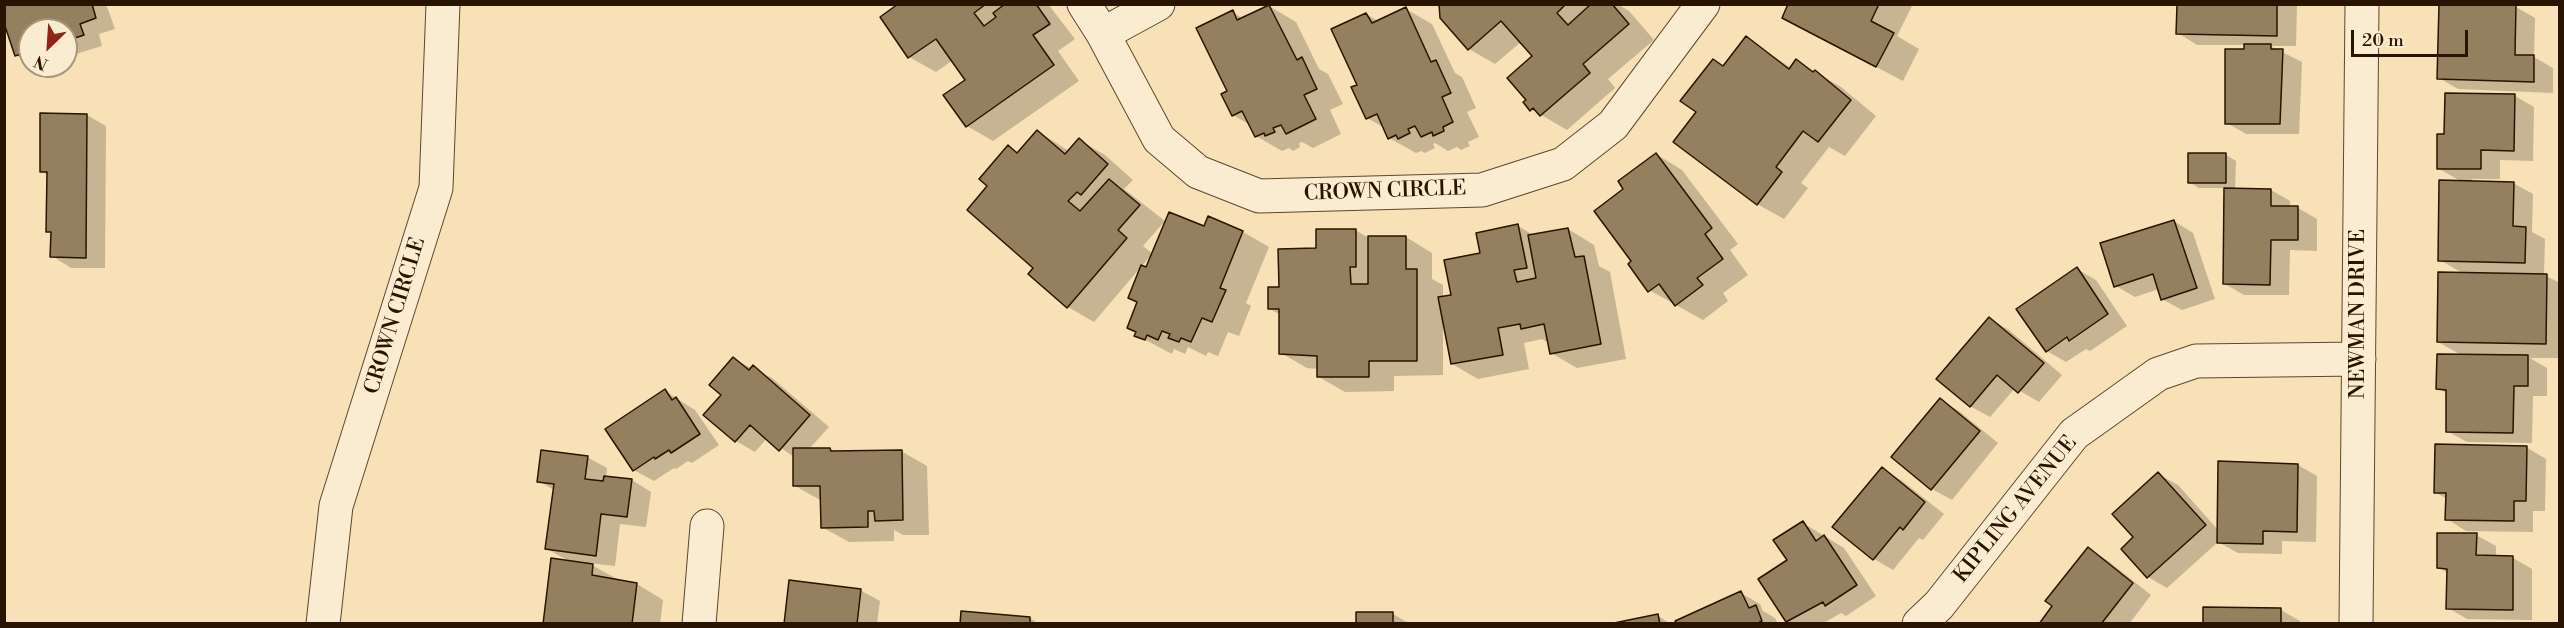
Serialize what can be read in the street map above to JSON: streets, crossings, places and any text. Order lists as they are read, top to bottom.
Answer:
{
  "streets": {
    "street": ["CROWN CIRCLE", "NEWMAN DRIVE", "KIPLING AVENUE"]
  },
  "crossings": [
    ["NEWMAN DRIVE", "KIPLING AVENUE"]
  ],
  "scale_bar": "20 m",
  "north": "bottom left"
}
